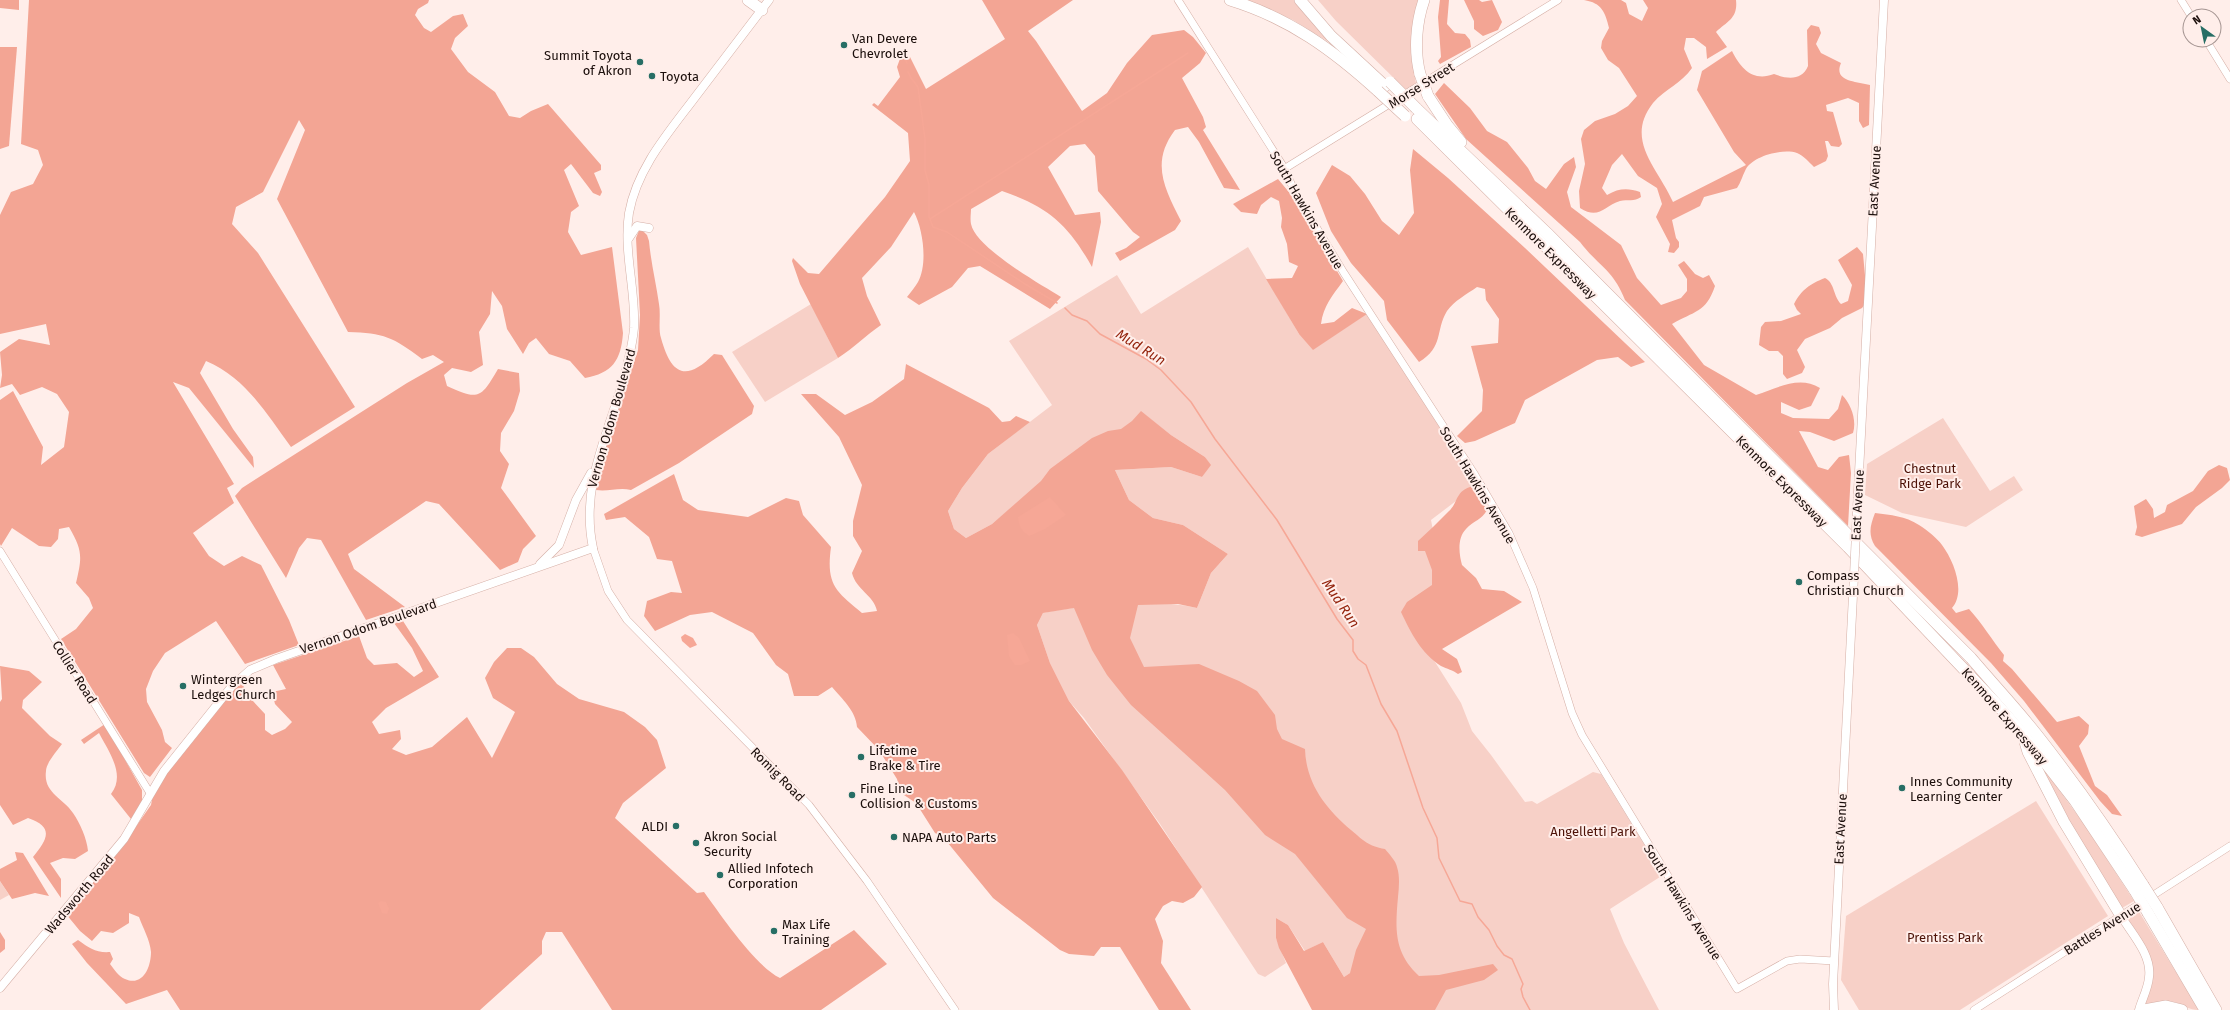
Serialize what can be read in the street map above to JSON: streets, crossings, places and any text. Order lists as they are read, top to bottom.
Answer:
{
  "streets": {
    "highway": ["Kenmore Expressway"],
    "main road": ["East Avenue", "Vernon Odom Boulevard", "Wadsworth Road"],
    "street": [
      "Morse Street",
      "South Hawkins Avenue",
      "Collier Road",
      "Romig Road",
      "Battles Avenue"
    ]
  },
  "crossings": [
    ["Morse Street", "South Hawkins Avenue"],
    ["East Avenue", "South Hawkins Avenue"],
    ["Vernon Odom Boulevard", "Collier Road"],
    ["Vernon Odom Boulevard", "Romig Road"],
    ["Vernon Odom Boulevard", "Wadsworth Road"],
    ["Collier Road", "Wadsworth Road"]
  ],
  "water": ["Mud Run"],
  "parks": ["Chestnut Ridge Park", "Angelletti Park", "Prentiss Park"],
  "places": [
    "Van Devere Chevrolet",
    "Summit Toyota of Akron",
    "Toyota",
    "Compass Christian Church",
    "Wintergreen Ledges Church",
    "Lifetime Brake & Tire",
    "Innes Community Learning Center",
    "Fine Line Collision & Customs",
    "ALDI",
    "NAPA Auto Parts",
    "Akron Social Security",
    "Allied Infotech Corporation",
    "Max Life Training"
  ],
  "north": "top left"
}
